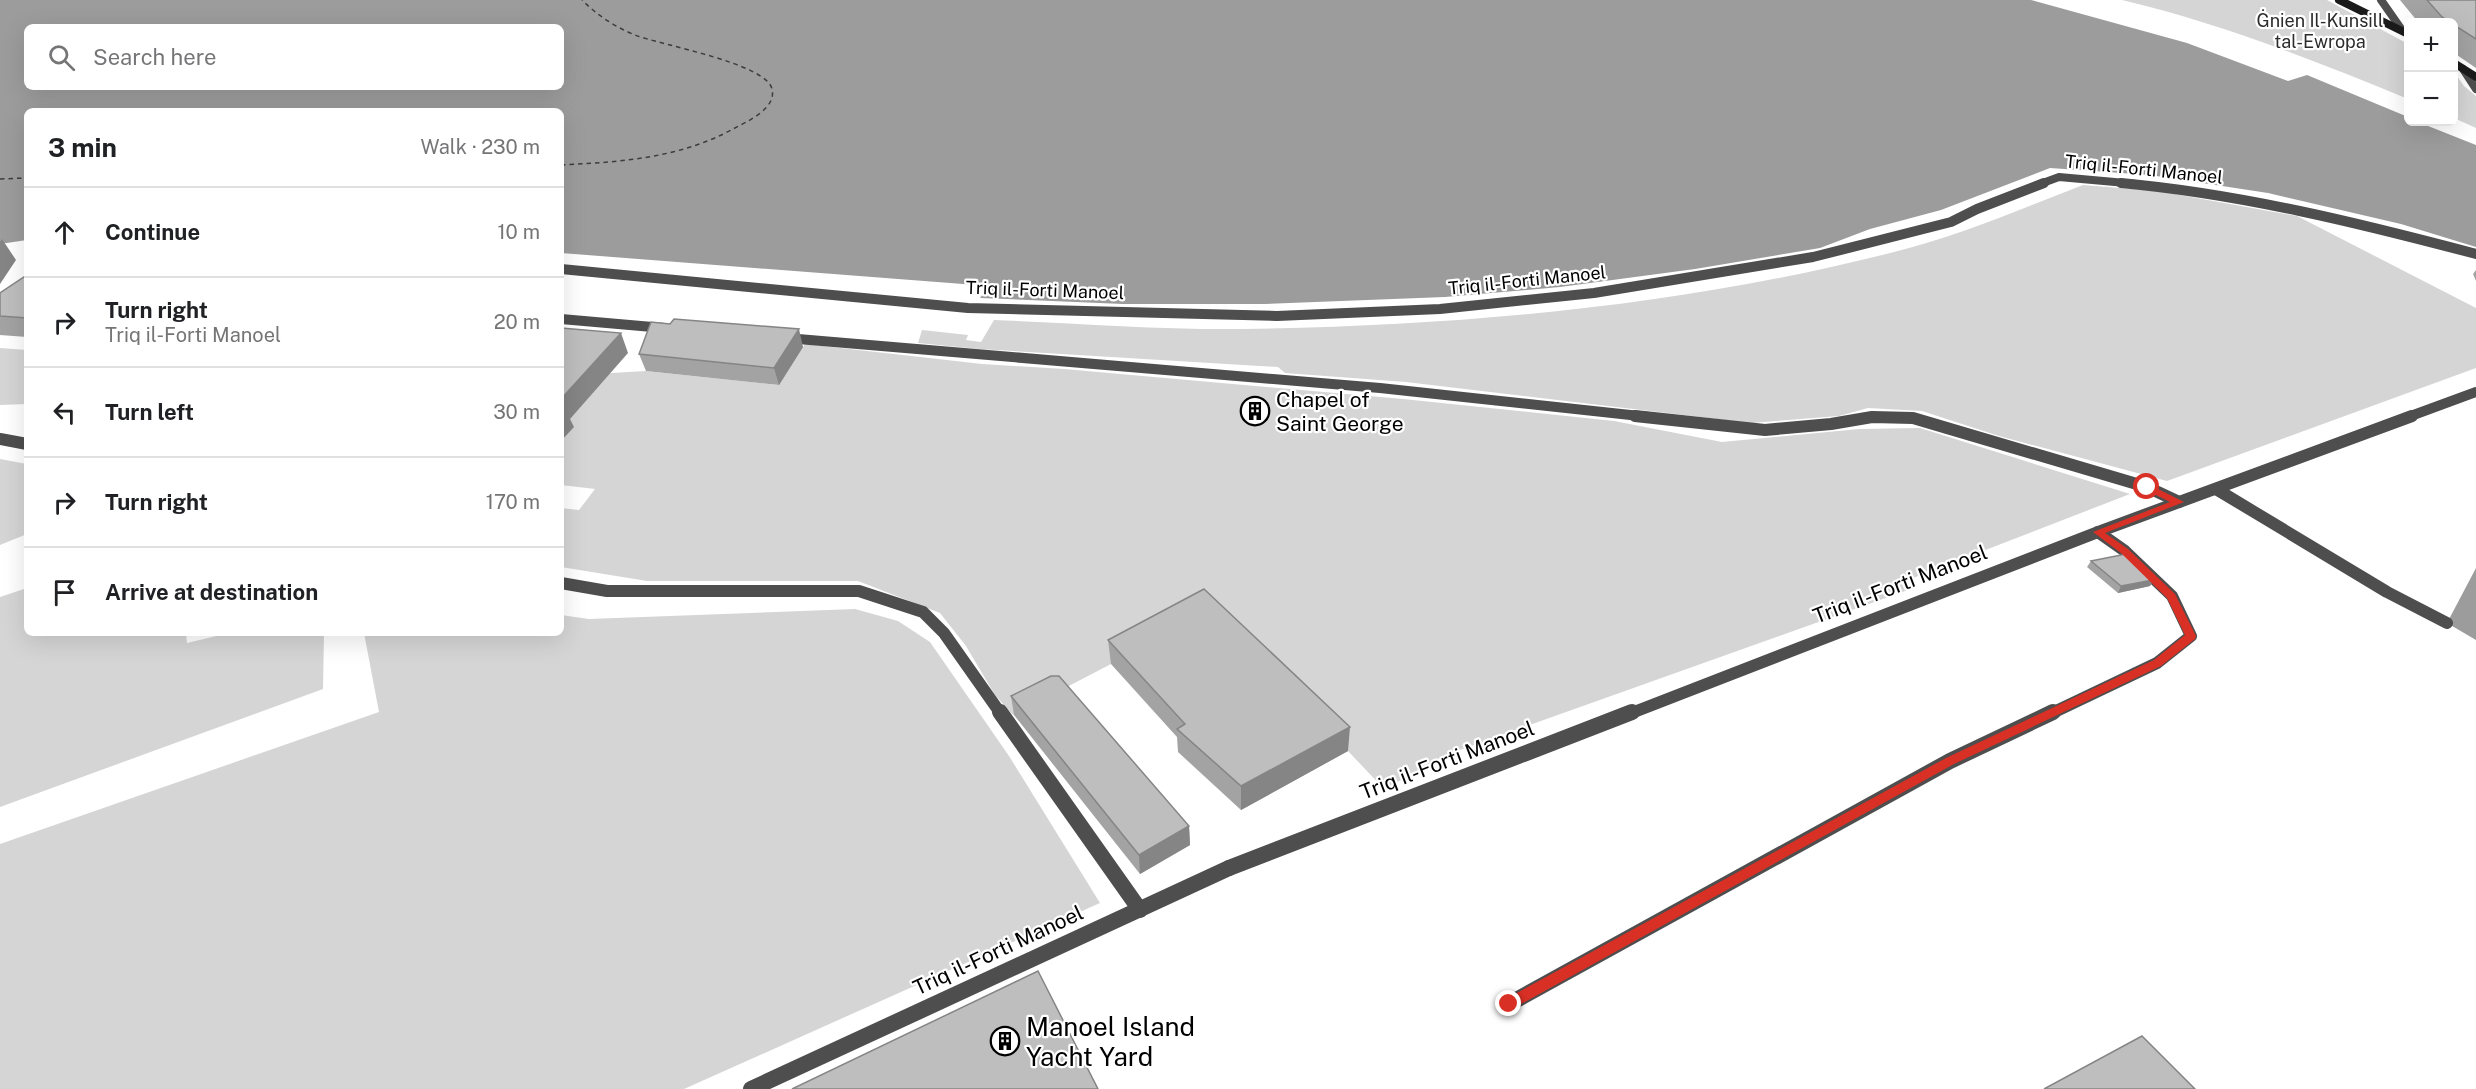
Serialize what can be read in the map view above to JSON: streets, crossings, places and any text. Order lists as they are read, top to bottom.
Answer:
{
  "streets": {
    "street": ["Triq il-Forti Manoel"]
  },
  "parks": ["Ġnien Il-Kunsill tal-Ewropa"],
  "places": {
    "building": ["Chapel of Saint George", "Manoel Island Yacht Yard"]
  },
  "page": {
    "map_buttons": ["+", "−"],
    "search": "Search here",
    "heading": ["3 min", "Walk · 230 m"],
    "list": [
      ["Continue", "10 m"],
      ["Turn right", "Triq il-Forti Manoel", "20 m"],
      ["Turn left", "30 m"],
      ["Turn right", "170 m"],
      "Arrive at destination"
    ]
  }
}
